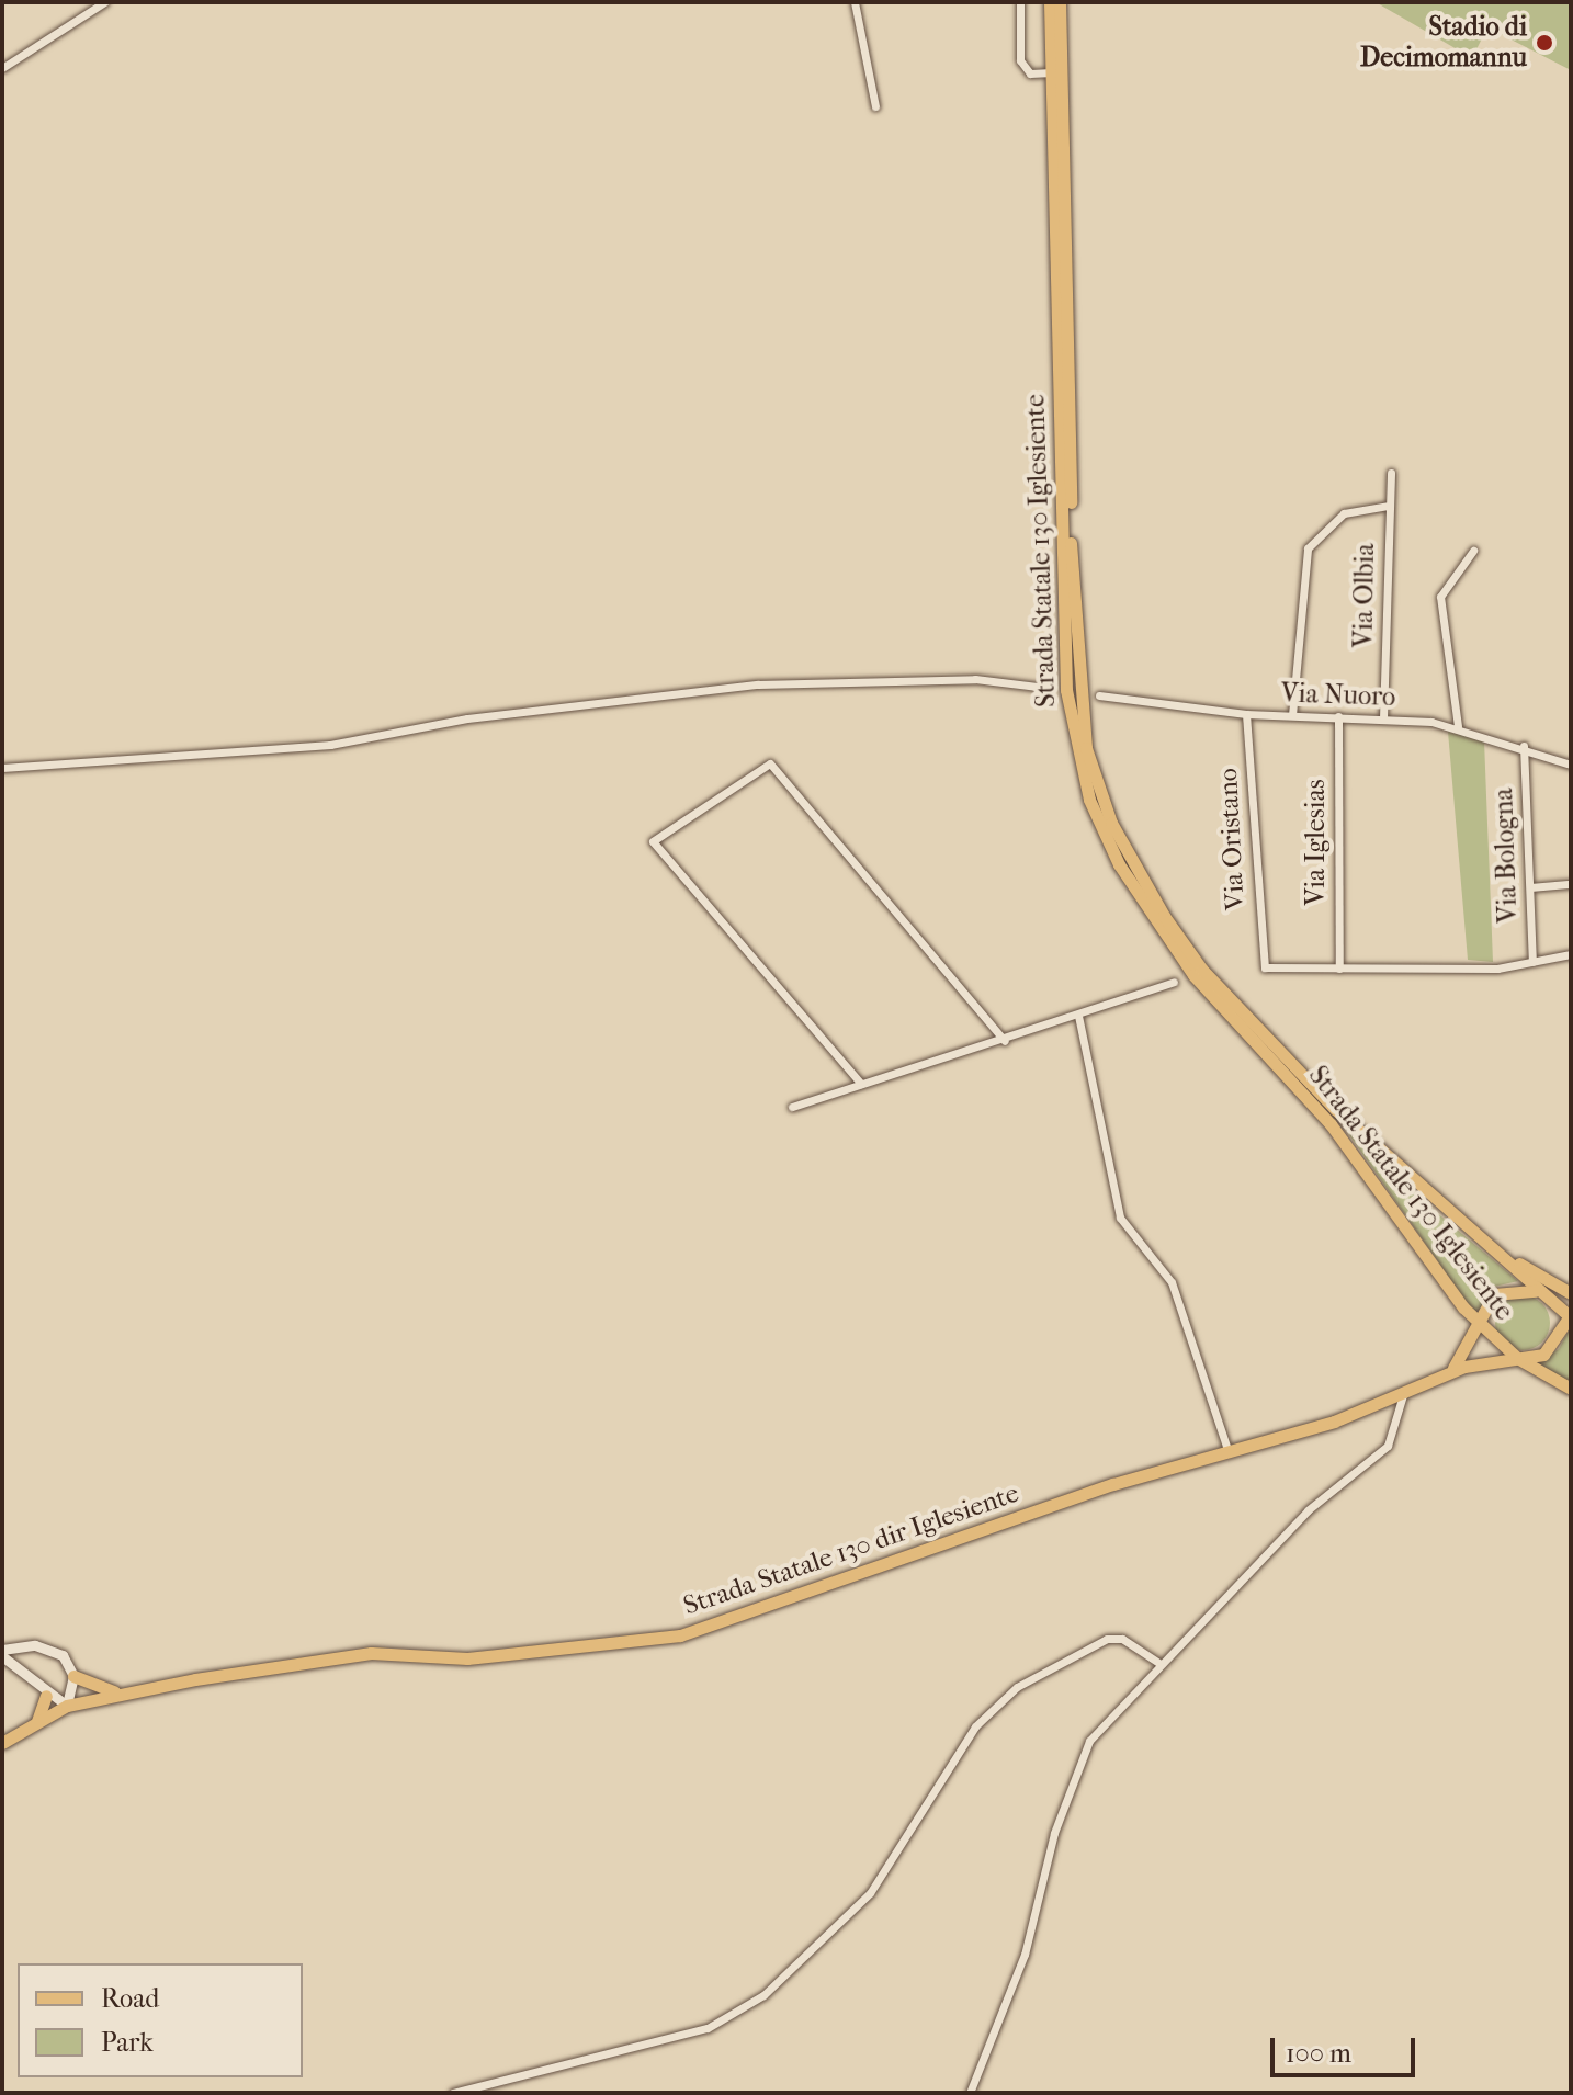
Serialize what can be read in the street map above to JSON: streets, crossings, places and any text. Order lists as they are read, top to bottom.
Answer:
{
  "streets": {
    "main road": ["Strada Statale 130 Iglesiente", "Strada Statale 130 dir Iglesiente"],
    "street": [
      "Via Olbia",
      "Via Nuoro",
      "Via Oristano",
      "Via Iglesias",
      "Via Bologna"
    ]
  },
  "crossings": [
    ["Strada Statale 130 Iglesiente", "Strada Statale 130 dir Iglesiente"],
    ["Via Olbia", "Via Nuoro"],
    ["Via Nuoro", "Via Oristano"],
    ["Via Nuoro", "Via Iglesias"],
    ["Via Nuoro", "Via Bologna"],
    ["Via Oristano", "Via Iglesias"]
  ],
  "places": ["Stadio di Decimomannu"],
  "legend": ["Road", "Park"],
  "scale_bar": "100 m"
}
